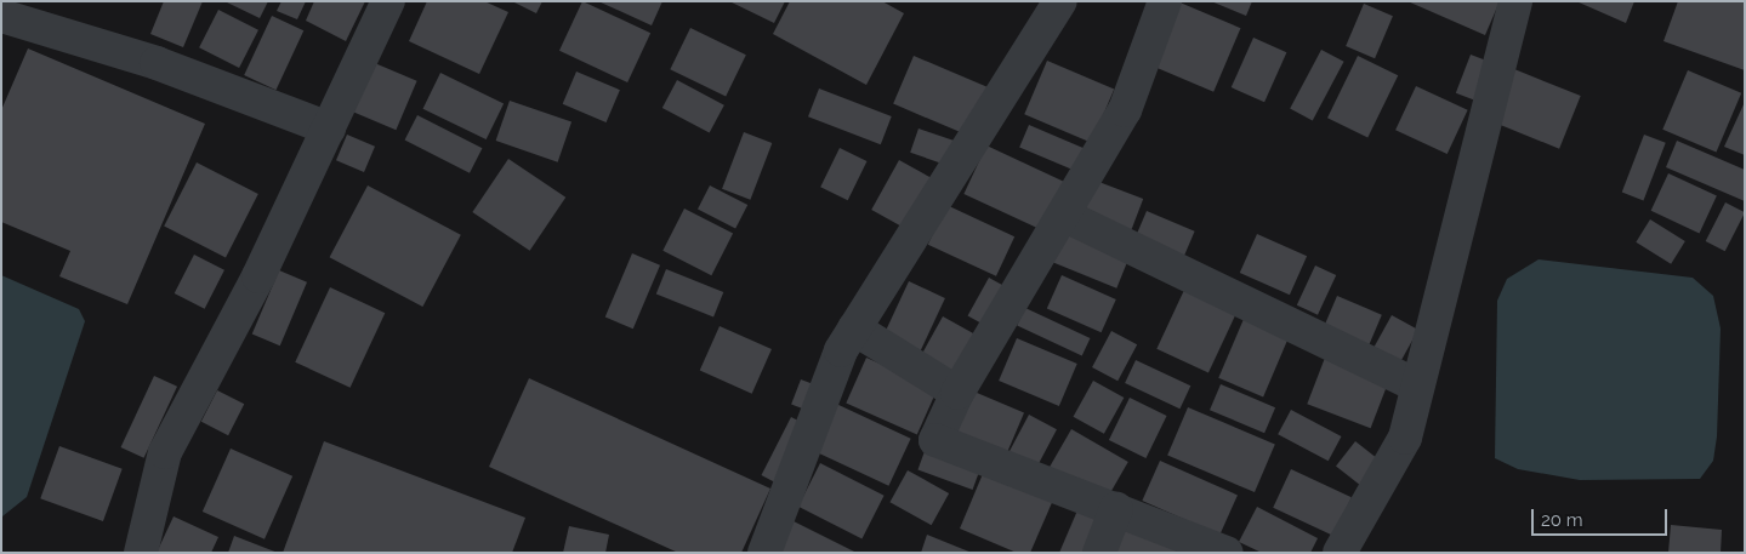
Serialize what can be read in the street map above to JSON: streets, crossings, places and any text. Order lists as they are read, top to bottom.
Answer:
{
  "scale_bar": "20 m"
}
